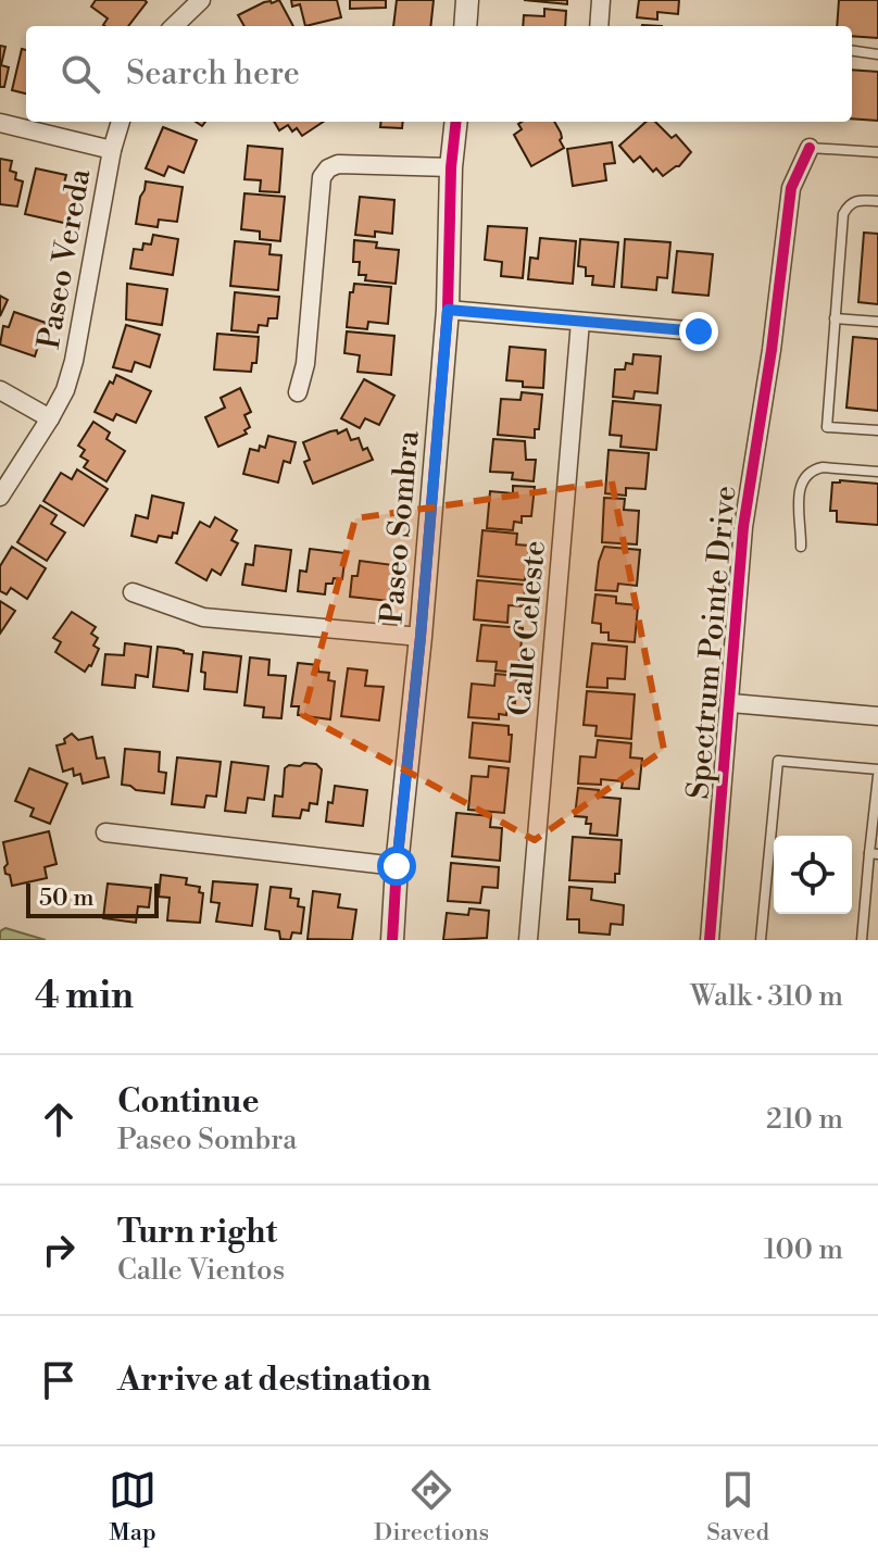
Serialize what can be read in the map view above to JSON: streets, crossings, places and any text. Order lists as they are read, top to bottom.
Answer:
{
  "streets": {
    "street": [
      "Paseo Vereda",
      "Paseo Sombra",
      "Calle Celeste",
      "Spectrum Pointe Drive"
    ]
  },
  "scale_bar": "50 m",
  "page": {
    "search": "Search here",
    "scale": "50 m",
    "heading": ["4 min", "Walk · 310 m"],
    "list": [
      ["Continue", "Paseo Sombra", "210 m"],
      ["Turn right", "Calle Vientos", "100 m"],
      "Arrive at destination"
    ],
    "nav": ["Map", "Directions", "Saved"]
  }
}
